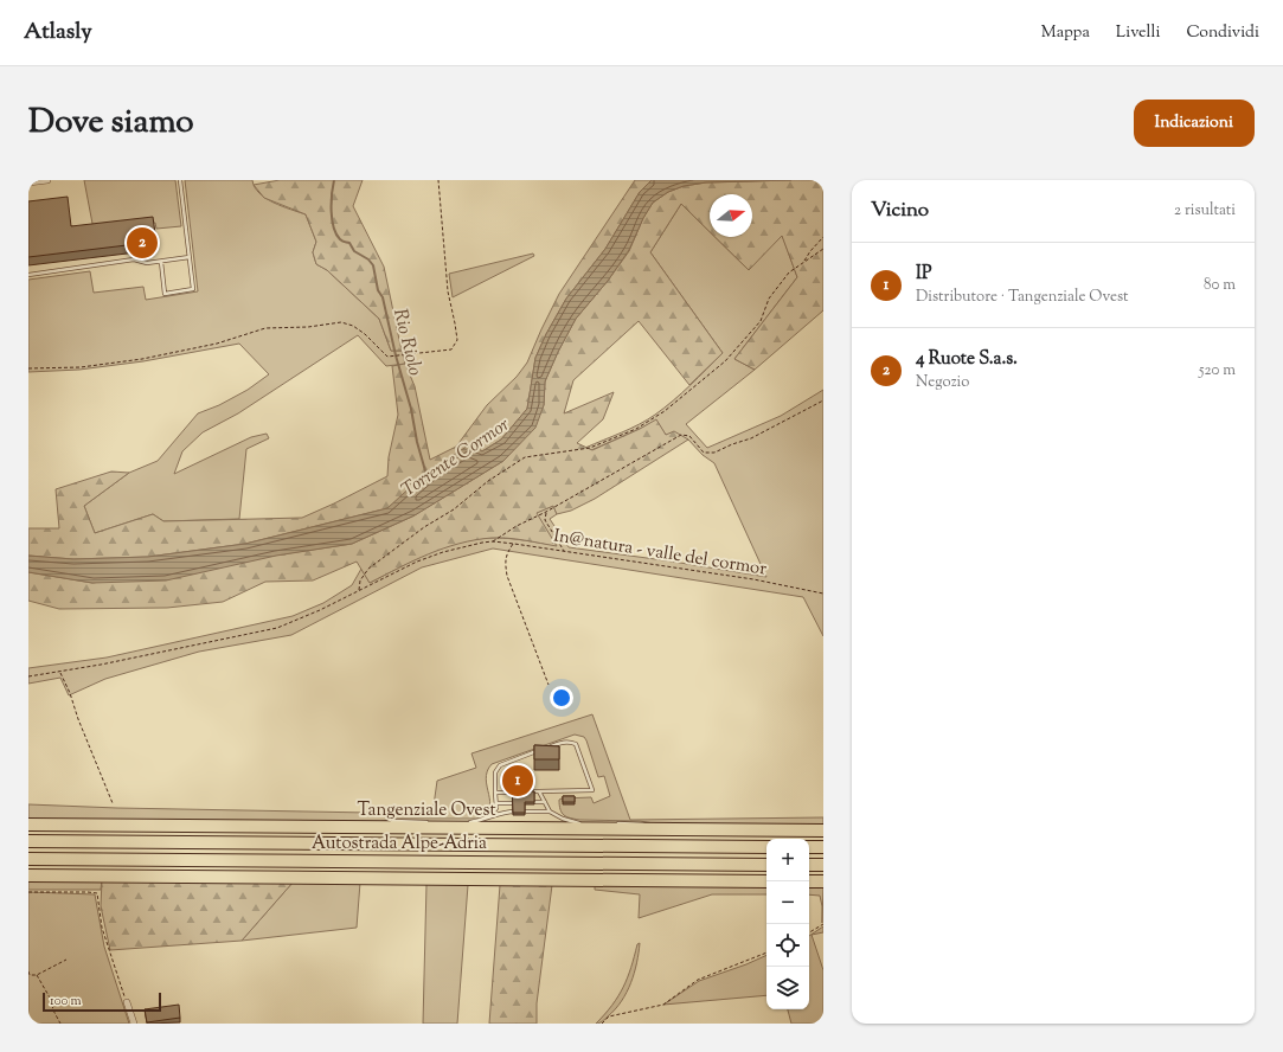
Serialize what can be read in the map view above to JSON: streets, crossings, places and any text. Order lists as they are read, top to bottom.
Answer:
{
  "streets": {
    "highway": ["Tangenziale Ovest", "Autostrada Alpe-Adria"],
    "path": ["In@natura - valle del cormor"]
  },
  "water": ["Rio Riolo", "Torrente Cormor"],
  "scale_bar": "100 m",
  "north": "right",
  "page": {
    "header": "Atlasly",
    "nav": ["Mappa", "Livelli", "Condividi"],
    "title": "Dove siamo",
    "buttons": "Indicazioni",
    "heading": ["Vicino", "2 risultati"],
    "pins": ["2", "1"],
    "list": [
      {
        "mark": "1",
        "name": "IP",
        "note": "Distributore · Tangenziale Ovest",
        "value": "80 m"
      },
      {
        "mark": "2",
        "name": "4 Ruote S.a.s.",
        "note": "Negozio",
        "value": "520 m"
      }
    ],
    "map_buttons": ["+", "−"],
    "scale": "100 m"
  }
}
